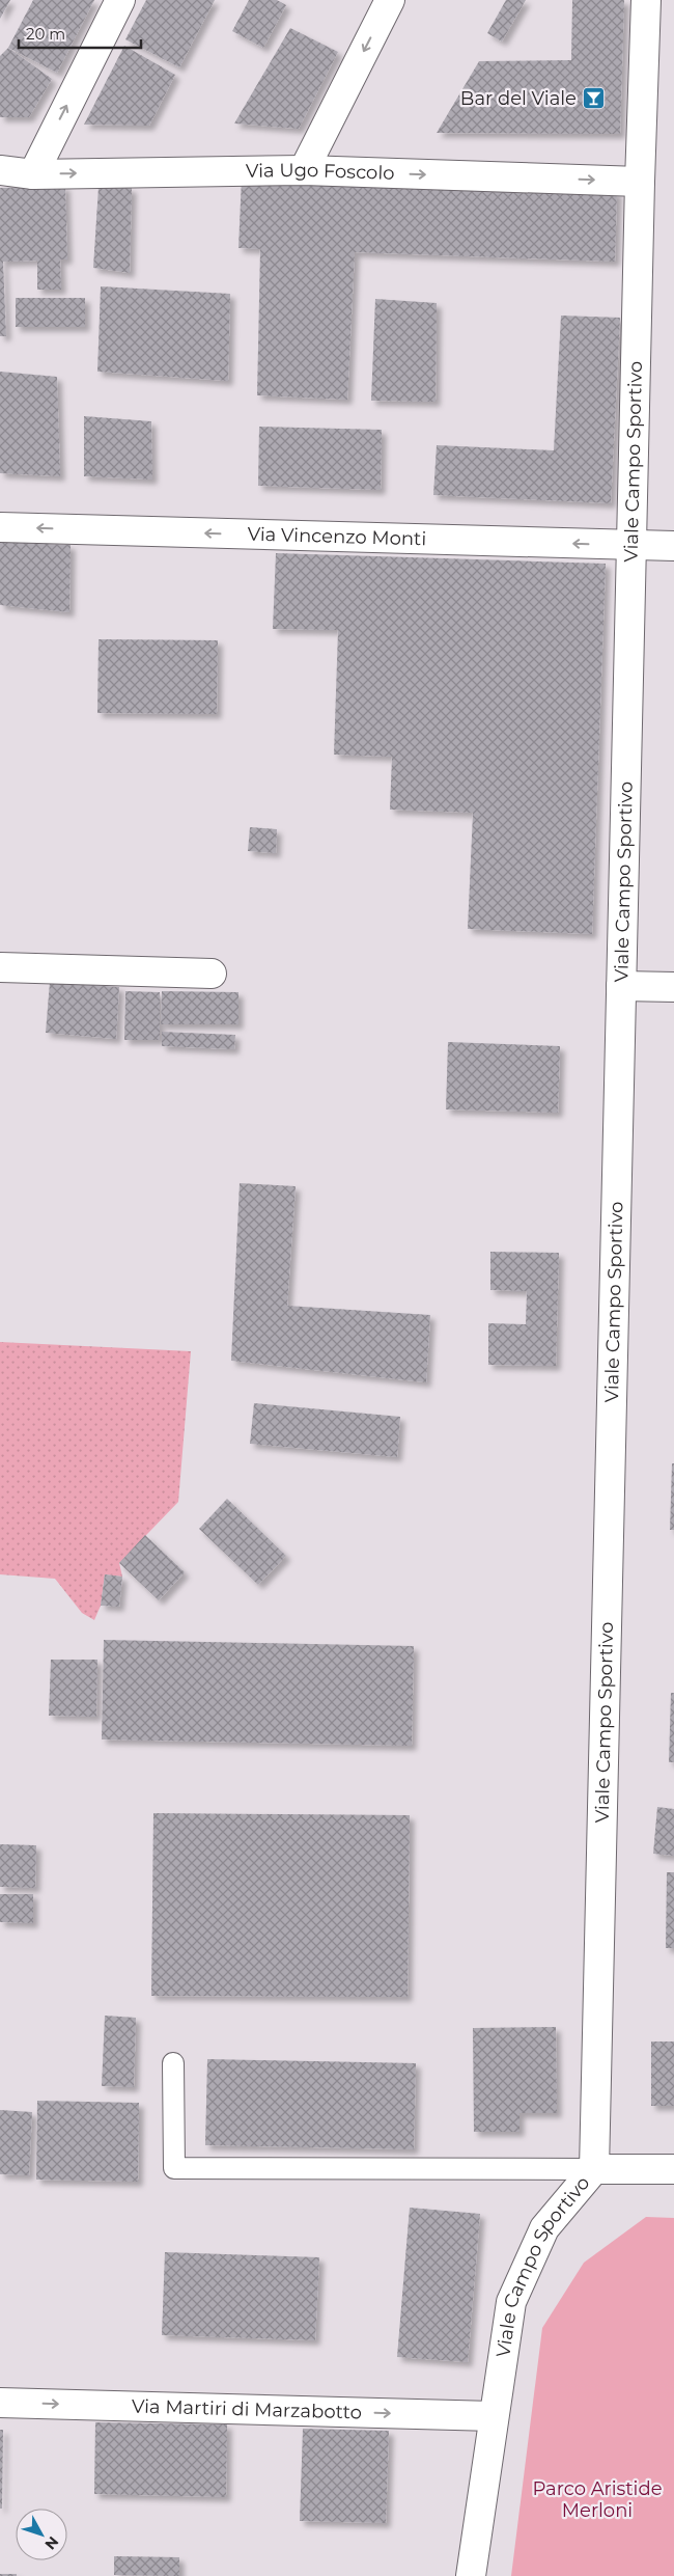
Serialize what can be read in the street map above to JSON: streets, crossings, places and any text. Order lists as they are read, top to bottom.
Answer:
{
  "streets": {
    "street": [
      "Via Ugo Foscolo",
      "Viale Campo Sportivo",
      "Via Vincenzo Monti",
      "Via Martiri di Marzabotto"
    ]
  },
  "crossings": [
    ["Via Ugo Foscolo", "Viale Campo Sportivo"],
    ["Viale Campo Sportivo", "Via Vincenzo Monti"],
    ["Viale Campo Sportivo", "Via Martiri di Marzabotto"]
  ],
  "one_way": ["Via Ugo Foscolo", "Via Vincenzo Monti", "Via Martiri di Marzabotto"],
  "parks": ["Parco Aristide Merloni"],
  "places": {
    "bar": ["Bar del Viale"]
  },
  "scale_bar": "20 m",
  "north": "bottom right"
}
